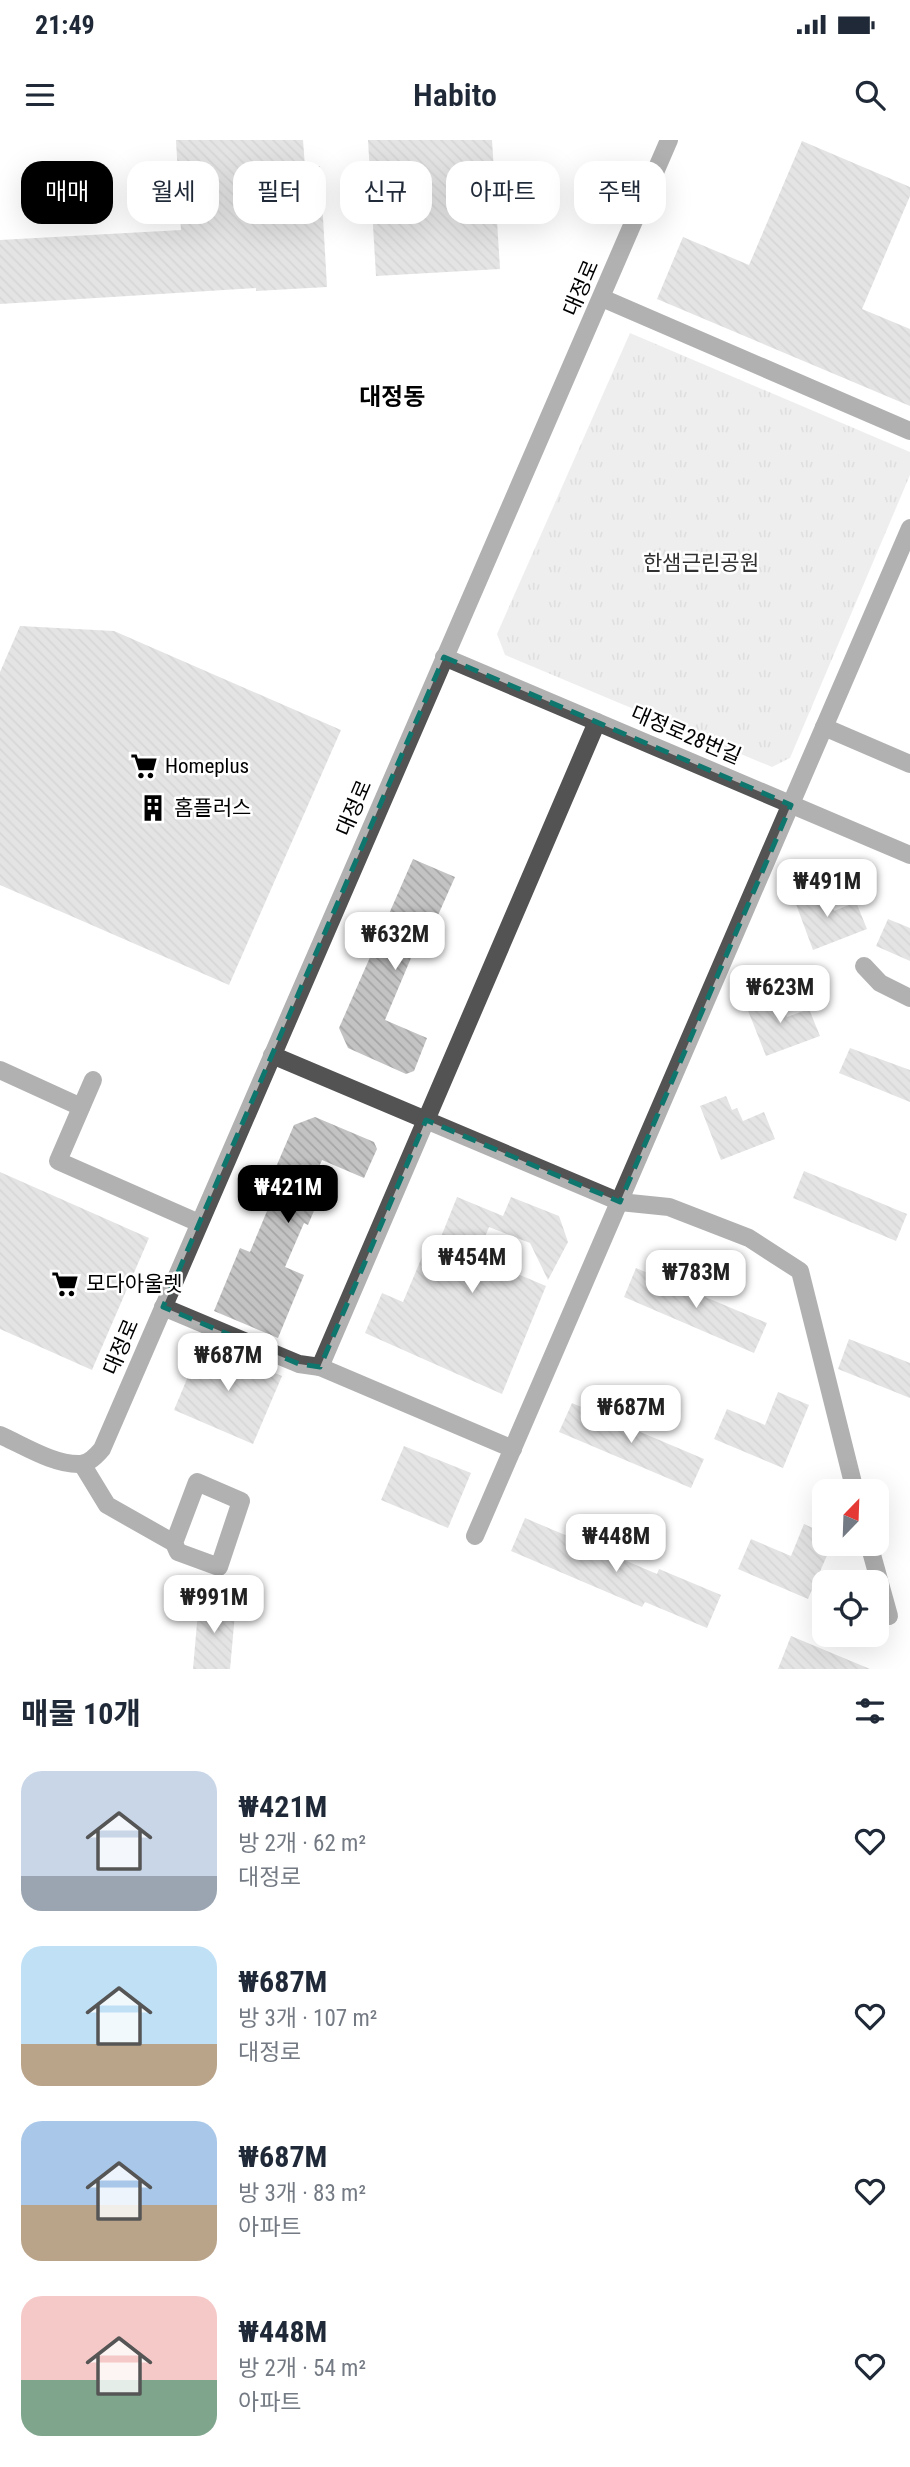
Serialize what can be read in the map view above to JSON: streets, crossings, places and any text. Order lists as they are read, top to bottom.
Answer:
{
  "streets": {
    "street": ["대정로", "대정로28번길"]
  },
  "crossings": [
    ["대정로", "대정로28번길"]
  ],
  "districts": ["대정동"],
  "parks": ["한샘근린공원"],
  "places": {
    "supermarket": ["Homeplus", "모다아울렛"],
    "building": ["홈플러스"]
  },
  "north": "top right",
  "page": {
    "status": "21:49",
    "header": "Habito",
    "chip": [
      "매매",
      "월세",
      "필터",
      "신규",
      "아파트",
      "주택"
    ],
    "price": [
      "₩491M",
      "₩632M",
      "₩623M",
      "₩421M",
      "₩454M",
      "₩783M",
      "₩687M",
      "₩687M",
      "₩448M",
      "₩991M"
    ],
    "heading": "매물 10개",
    "list": [
      {
        "name": "₩421M",
        "note": "방 2개 · 62 m² · 대정로"
      },
      {
        "name": "₩687M",
        "note": "방 3개 · 107 m² · 대정로"
      },
      {
        "name": "₩687M",
        "note": "방 3개 · 83 m² · 아파트"
      },
      {
        "name": "₩448M",
        "note": "방 2개 · 54 m² · 아파트"
      }
    ]
  }
}
